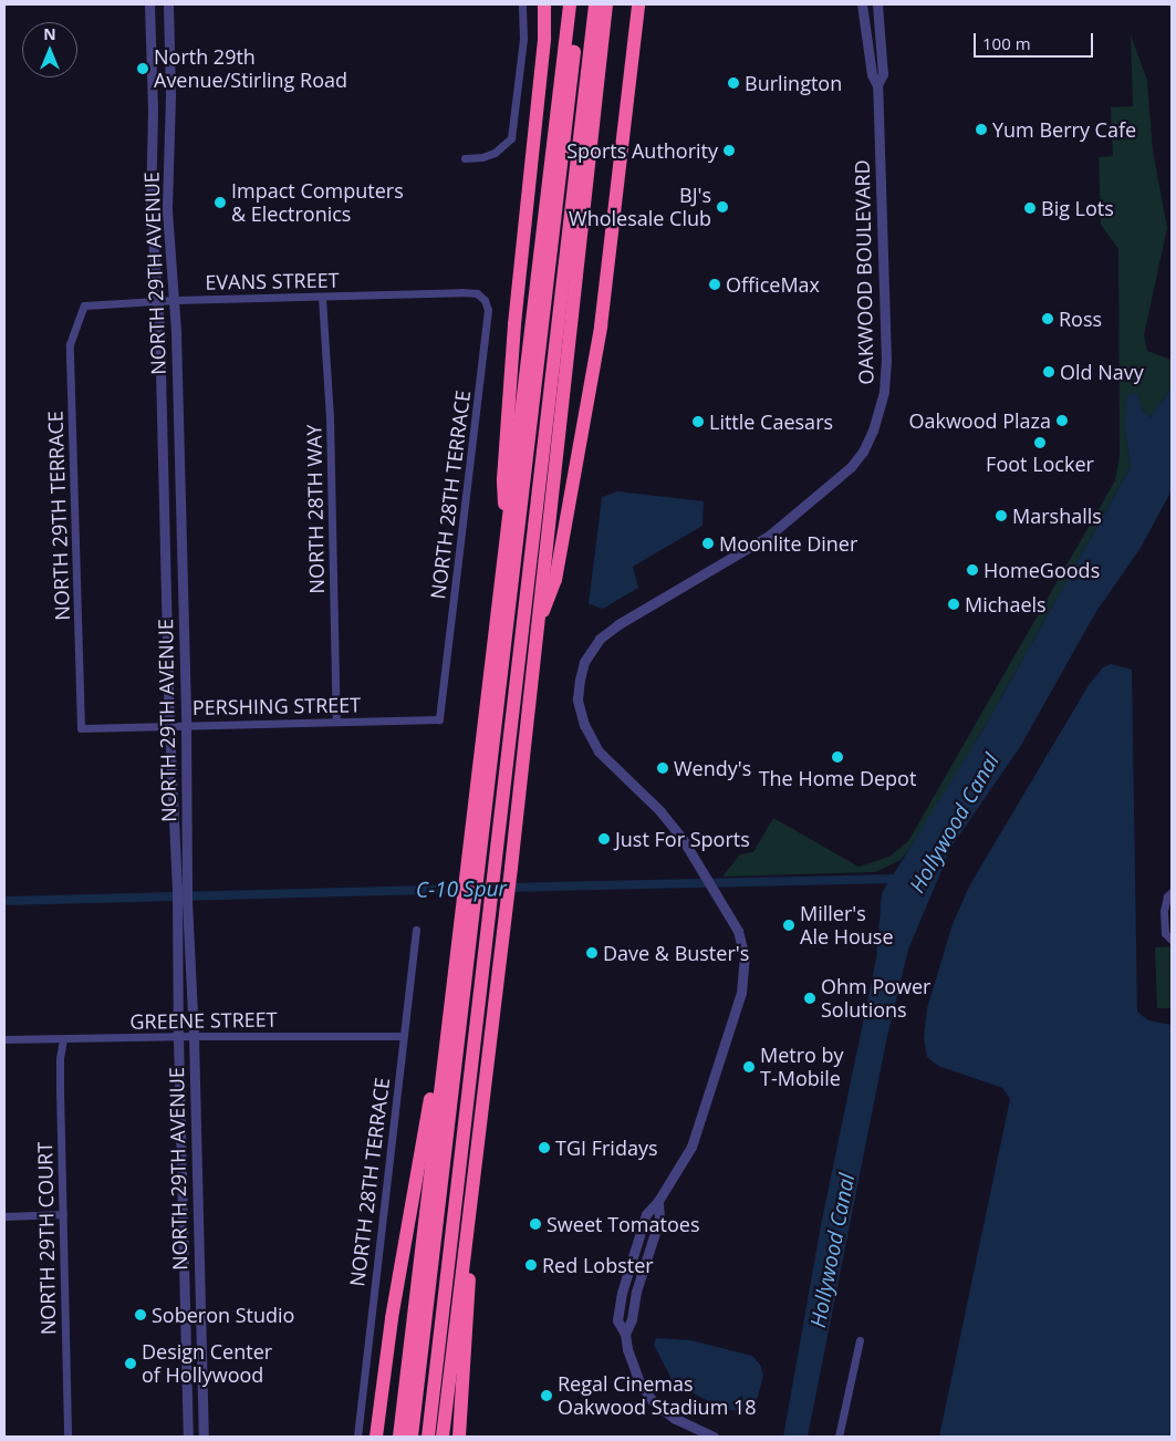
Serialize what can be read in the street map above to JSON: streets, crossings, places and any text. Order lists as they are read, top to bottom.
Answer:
{
  "streets": {
    "street": [
      "OAKWOOD BOULEVARD",
      "NORTH 29TH AVENUE",
      "EVANS STREET",
      "NORTH 28TH TERRACE",
      "NORTH 28TH WAY",
      "NORTH 29TH TERRACE",
      "PERSHING STREET",
      "GREENE STREET",
      "NORTH 29TH COURT"
    ]
  },
  "crossings": [
    ["NORTH 29TH AVENUE", "EVANS STREET"],
    ["NORTH 29TH AVENUE", "PERSHING STREET"],
    ["NORTH 29TH AVENUE", "GREENE STREET"],
    ["EVANS STREET", "NORTH 28TH TERRACE"],
    ["EVANS STREET", "NORTH 28TH WAY"],
    ["EVANS STREET", "NORTH 29TH TERRACE"],
    ["NORTH 28TH TERRACE", "PERSHING STREET"],
    ["NORTH 28TH TERRACE", "GREENE STREET"],
    ["NORTH 28TH WAY", "PERSHING STREET"],
    ["NORTH 29TH TERRACE", "PERSHING STREET"],
    ["GREENE STREET", "NORTH 29TH COURT"]
  ],
  "water": ["Hollywood Canal", "C-10 Spur"],
  "places": [
    "North 29th Avenue/Stirling Road",
    "Burlington",
    "Yum Berry Cafe",
    "Sports Authority",
    "Impact Computers & Electronics",
    "BJ's Wholesale Club",
    "Big Lots",
    "OfficeMax",
    "Ross",
    "Old Navy",
    "Oakwood Plaza",
    "Little Caesars",
    "Foot Locker",
    "Marshalls",
    "Moonlite Diner",
    "HomeGoods",
    "Michaels",
    "The Home Depot",
    "Wendy's",
    "Just For Sports",
    "Miller's Ale House",
    "Dave & Buster's",
    "Ohm Power Solutions",
    "Metro by T-Mobile",
    "TGI Fridays",
    "Sweet Tomatoes",
    "Red Lobster",
    "Soberon Studio",
    "Design Center of Hollywood",
    "Regal Cinemas Oakwood Stadium 18"
  ],
  "scale_bar": "100 m",
  "north": "top"
}
